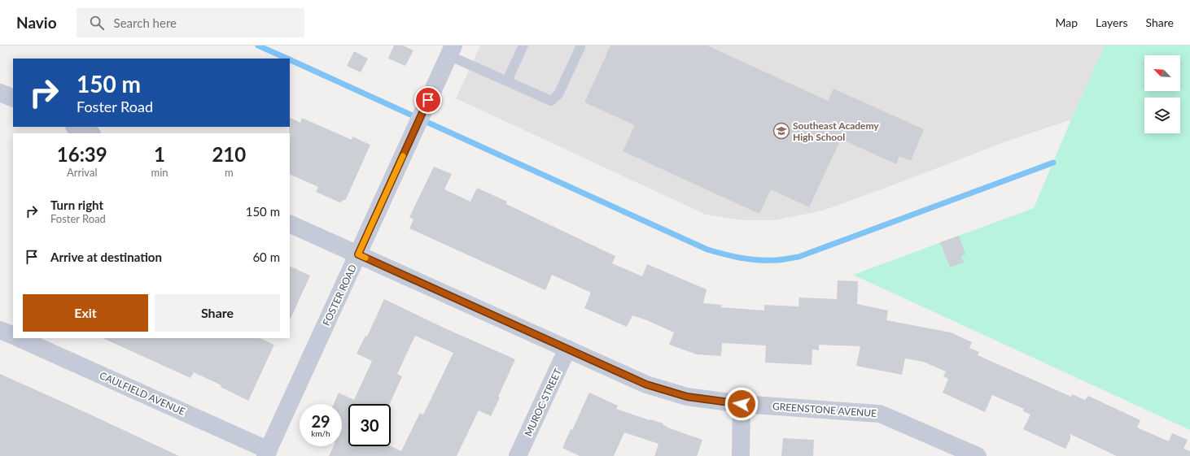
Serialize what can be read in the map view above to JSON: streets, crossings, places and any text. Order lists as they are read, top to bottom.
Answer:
{
  "streets": {
    "street": [
      "FOSTER ROAD",
      "CAULFIELD AVENUE",
      "MUROC STREET",
      "GREENSTONE AVENUE"
    ]
  },
  "crossings": [
    ["FOSTER ROAD", "CAULFIELD AVENUE"],
    ["FOSTER ROAD", "GREENSTONE AVENUE"],
    ["MUROC STREET", "GREENSTONE AVENUE"]
  ],
  "places": {
    "school or university": ["Southeast Academy High School"]
  },
  "north": "top left",
  "page": {
    "header": "Navio",
    "search": "Search here",
    "nav": ["Map", "Layers", "Share"],
    "turn": ["150 m", "Foster Road"],
    "eta": [
      "16:39",
      "Arrival",
      "1",
      "min",
      "210",
      "m"
    ],
    "list": [
      {
        "name": "Turn right",
        "note": "Foster Road",
        "value": "150 m"
      },
      {
        "name": "Arrive at destination",
        "value": "60 m"
      }
    ],
    "buttons": ["Exit", "Share"],
    "speed": "29 km/h",
    "limit": "30"
  }
}
